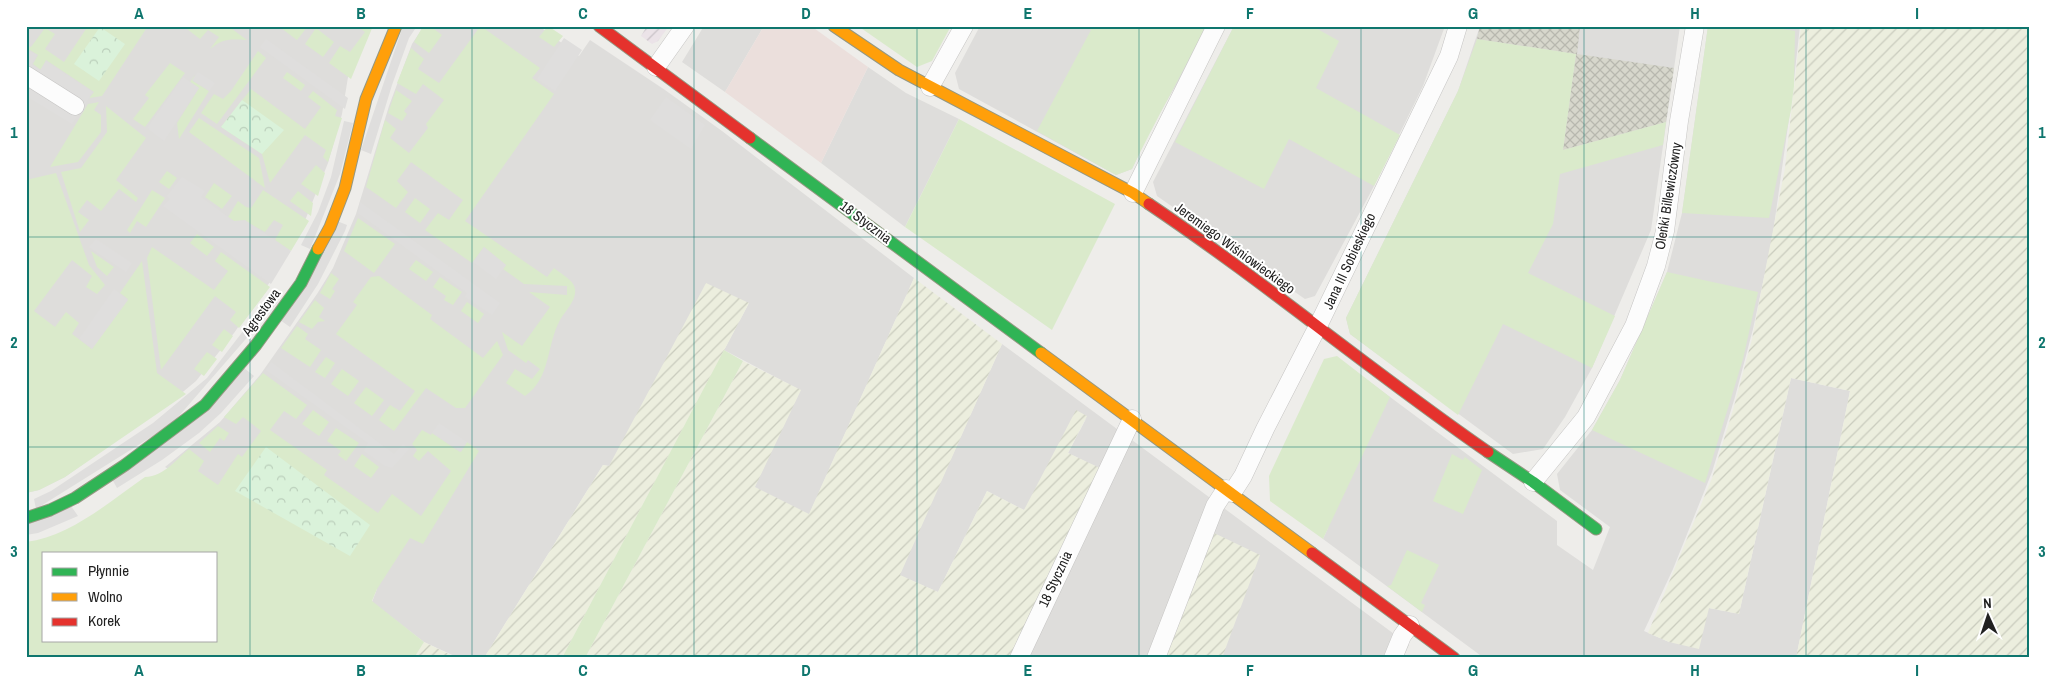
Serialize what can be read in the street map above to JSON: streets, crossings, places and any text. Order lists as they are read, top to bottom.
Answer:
{
  "streets": {
    "street": [
      "Oleńki Billewiczówny",
      "18 Stycznia",
      "Jeremiego Wiśniowieckiego",
      "Jana III Sobieskiego",
      "Agrestowa"
    ]
  },
  "crossings": [
    ["Oleńki Billewiczówny", "Jeremiego Wiśniowieckiego"],
    ["18 Stycznia", "Jana III Sobieskiego"],
    ["Jeremiego Wiśniowieckiego", "Jana III Sobieskiego"]
  ],
  "legend": ["Płynnie", "Wolno", "Korek"],
  "north": "top",
  "grid": {
    "columns": [
      "A",
      "B",
      "C",
      "D",
      "E",
      "F",
      "G",
      "H",
      "I"
    ],
    "rows": ["1", "2", "3"]
  }
}
